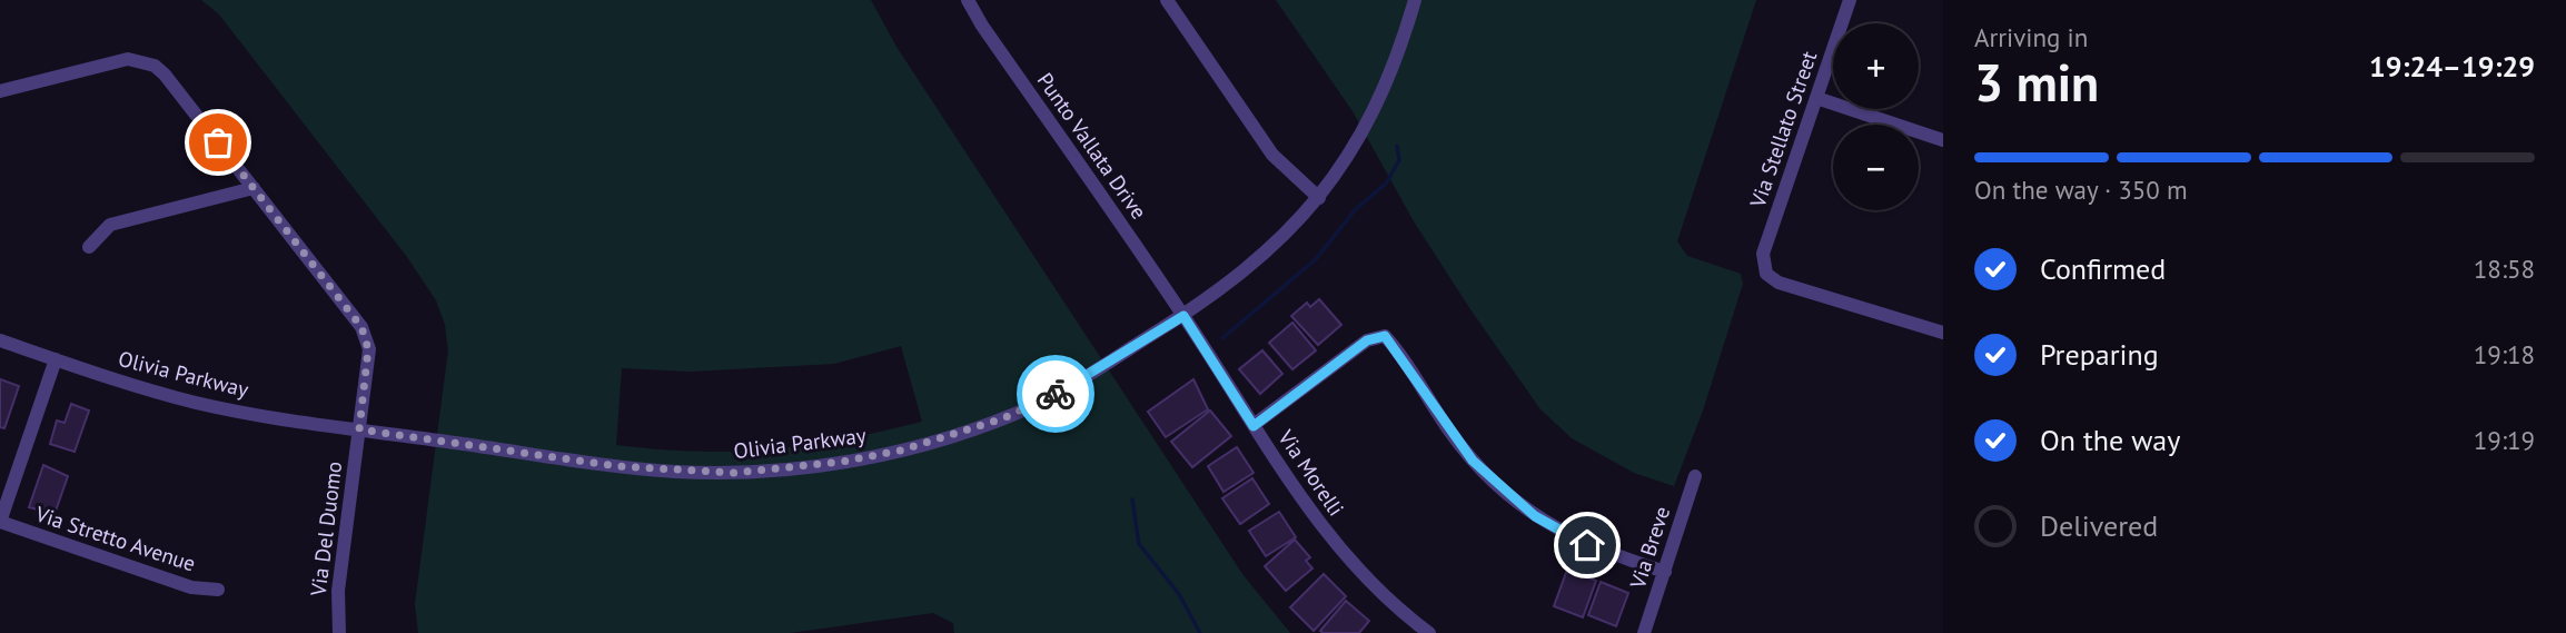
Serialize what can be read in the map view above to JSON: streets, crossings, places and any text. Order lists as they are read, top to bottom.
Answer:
{
  "streets": {
    "street": [
      "Via Stellato Street",
      "Punto Vallata Drive",
      "Olivia Parkway",
      "Via Morelli",
      "Via Del Duomo",
      "Via Stretto Avenue",
      "Via Breve"
    ]
  },
  "crossings": [
    ["Punto Vallata Drive", "Olivia Parkway"],
    ["Punto Vallata Drive", "Via Morelli"],
    ["Olivia Parkway", "Via Morelli"],
    ["Olivia Parkway", "Via Del Duomo"]
  ],
  "page": {
    "heading": ["3 min", "Arriving in", "19:24–19:29"],
    "map_buttons": ["+", "−"],
    "bar": "On the way · 350 m",
    "list": [
      ["Confirmed", "18:58"],
      ["Preparing", "19:18"],
      ["On the way", "19:19"],
      "Delivered"
    ]
  }
}
